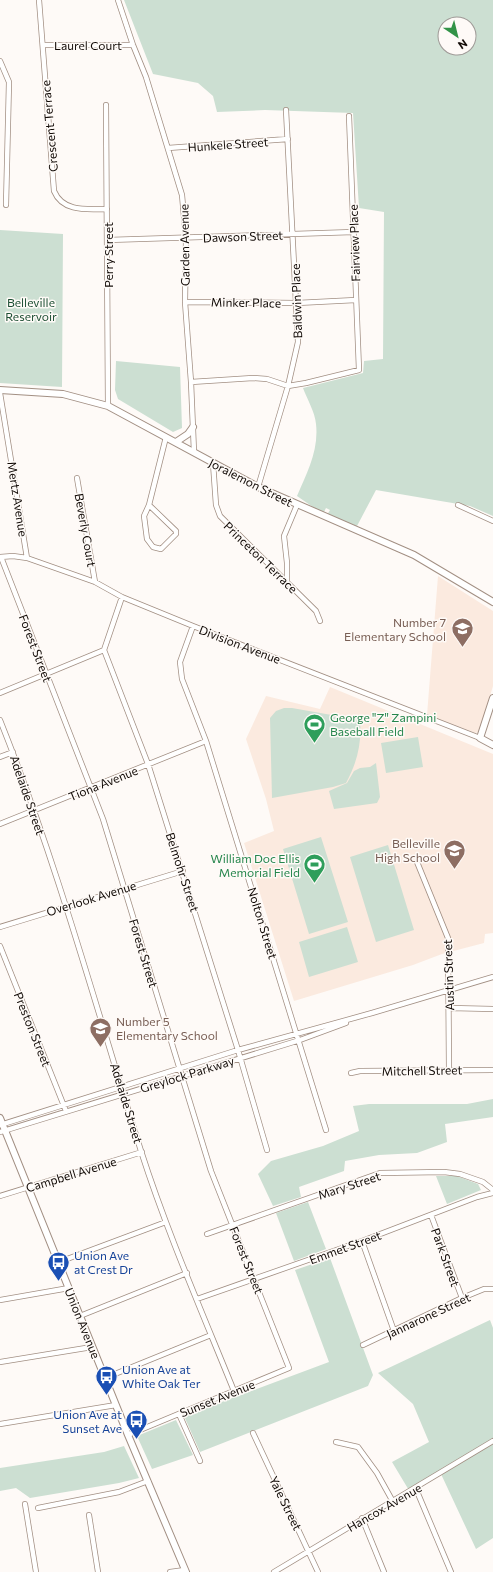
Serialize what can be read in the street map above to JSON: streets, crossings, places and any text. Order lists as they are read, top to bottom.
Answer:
{
  "streets": {
    "street": [
      "Laurel Court",
      "Crescent Terrace",
      "Hunkele Street",
      "Dawson Street",
      "Fairview Place",
      "Garden Avenue",
      "Perry Street",
      "Baldwin Place",
      "Minker Place",
      "Joralemon Street",
      "Mertz Avenue",
      "Beverly Court",
      "Princeton Terrace",
      "Division Avenue",
      "Forest Street",
      "Tiona Avenue",
      "Adelaide Street",
      "Belmohr Street",
      "Overlook Avenue",
      "Nolton Street",
      "Austin Street",
      "Preston Street",
      "Mitchell Street",
      "Greylock Parkway",
      "Campbell Avenue",
      "Mary Street",
      "Emmet Street",
      "Park Street",
      "Jannarone Street",
      "Union Avenue",
      "Sunset Avenue",
      "Yale Street",
      "Hancox Avenue"
    ]
  },
  "crossings": [
    ["Laurel Court", "Crescent Terrace"],
    ["Laurel Court", "Garden Avenue"],
    ["Crescent Terrace", "Perry Street"],
    ["Hunkele Street", "Garden Avenue"],
    ["Hunkele Street", "Baldwin Place"],
    ["Dawson Street", "Fairview Place"],
    ["Dawson Street", "Garden Avenue"],
    ["Dawson Street", "Perry Street"],
    ["Dawson Street", "Baldwin Place"],
    ["Fairview Place", "Baldwin Place"],
    ["Fairview Place", "Minker Place"],
    ["Garden Avenue", "Minker Place"],
    ["Garden Avenue", "Joralemon Street"],
    ["Perry Street", "Joralemon Street"],
    ["Baldwin Place", "Minker Place"],
    ["Baldwin Place", "Joralemon Street"],
    ["Joralemon Street", "Mertz Avenue"],
    ["Joralemon Street", "Princeton Terrace"],
    ["Mertz Avenue", "Division Avenue"],
    ["Beverly Court", "Division Avenue"],
    ["Division Avenue", "Forest Street"],
    ["Division Avenue", "Nolton Street"],
    ["Forest Street", "Tiona Avenue"],
    ["Forest Street", "Overlook Avenue"],
    ["Forest Street", "Greylock Parkway"],
    ["Forest Street", "Mary Street"],
    ["Forest Street", "Emmet Street"],
    ["Forest Street", "Sunset Avenue"],
    ["Tiona Avenue", "Adelaide Street"],
    ["Tiona Avenue", "Belmohr Street"],
    ["Tiona Avenue", "Nolton Street"],
    ["Adelaide Street", "Overlook Avenue"],
    ["Adelaide Street", "Greylock Parkway"],
    ["Adelaide Street", "Campbell Avenue"],
    ["Adelaide Street", "Emmet Street"],
    ["Adelaide Street", "Sunset Avenue"],
    ["Belmohr Street", "Overlook Avenue"],
    ["Belmohr Street", "Greylock Parkway"],
    ["Nolton Street", "Greylock Parkway"],
    ["Austin Street", "Mitchell Street"],
    ["Austin Street", "Greylock Parkway"],
    ["Preston Street", "Greylock Parkway"],
    ["Greylock Parkway", "Union Avenue"],
    ["Campbell Avenue", "Union Avenue"],
    ["Mary Street", "Emmet Street"],
    ["Emmet Street", "Park Street"],
    ["Park Street", "Jannarone Street"],
    ["Union Avenue", "Sunset Avenue"],
    ["Yale Street", "Hancox Avenue"]
  ],
  "parks": ["Belleville Reservoir"],
  "places": {
    "school or university": ["Number 7 Elementary School", "Belleville High School", "Number 5 Elementary School"],
    "sports": ["George \"Z\" Zampini Baseball Field", "William Doc Ellis Memorial Field"],
    "bus stop": ["Union Ave at Crest Dr", "Union Ave at White Oak Ter", "Union Ave at Sunset Ave"]
  },
  "north": "bottom right"
}
